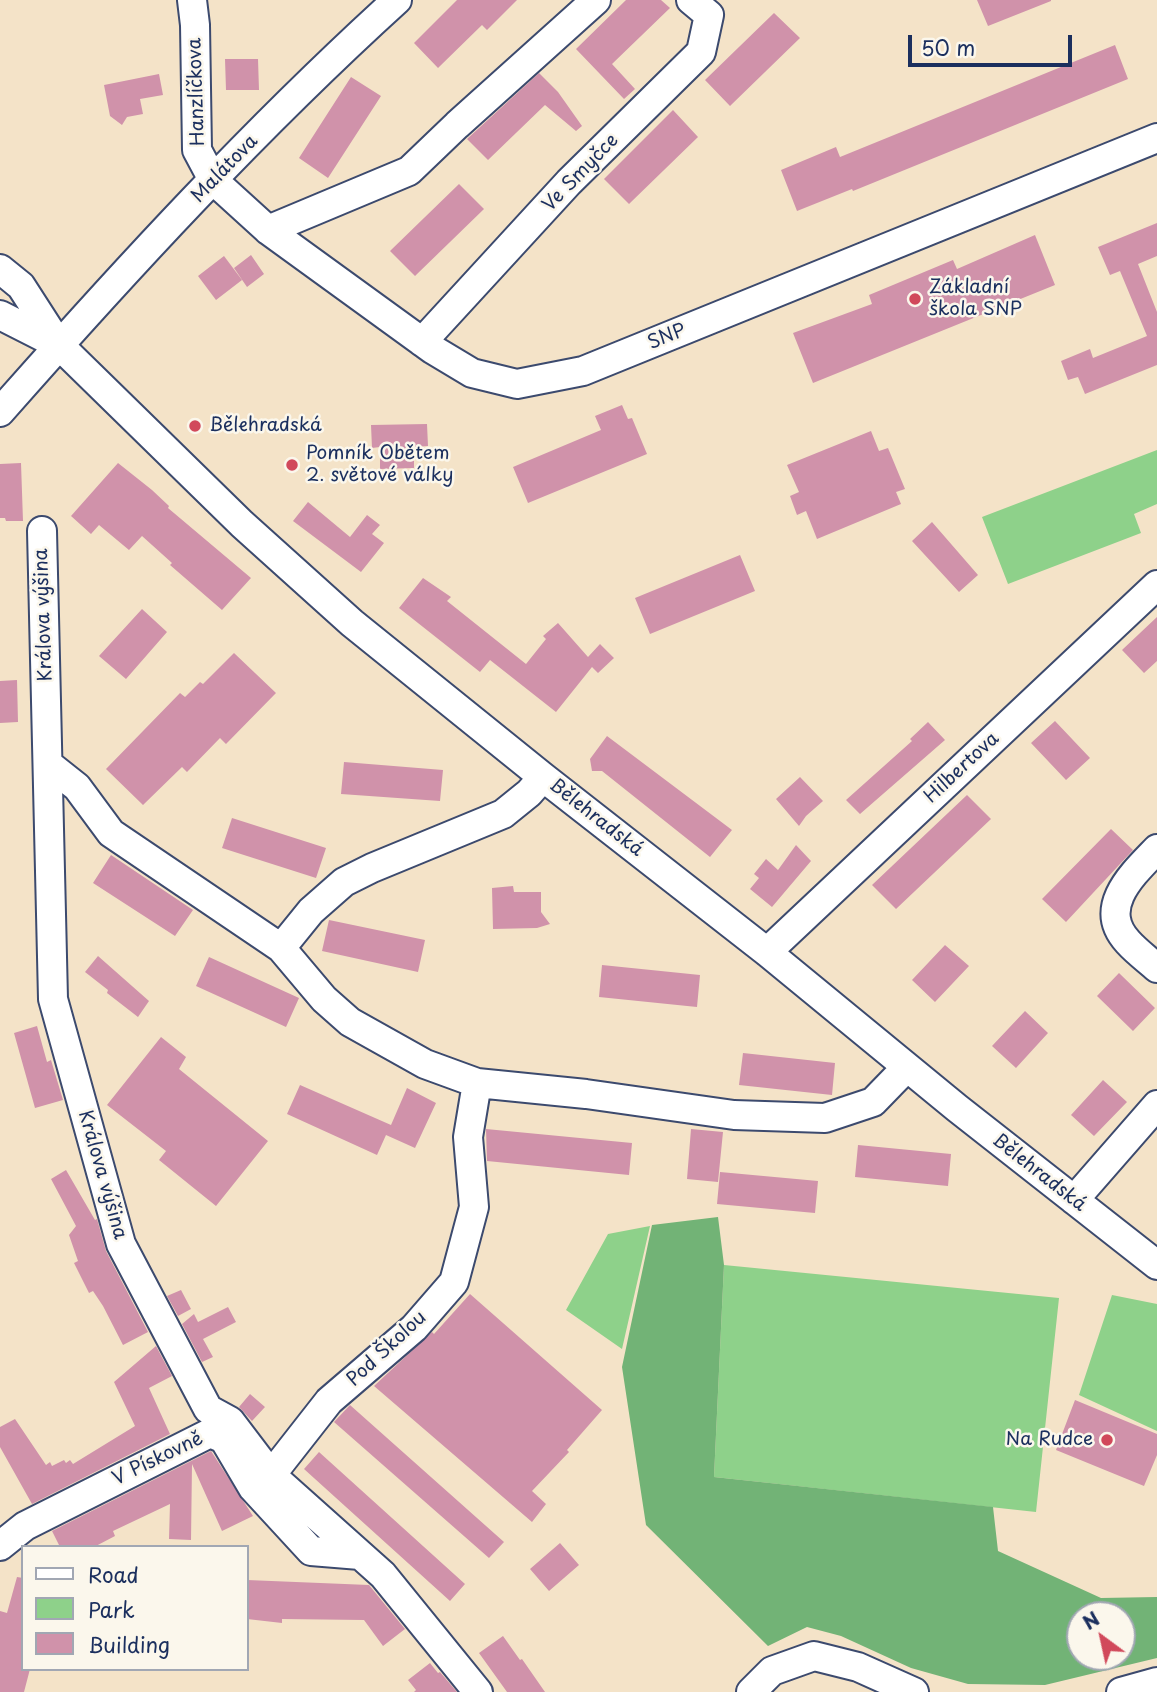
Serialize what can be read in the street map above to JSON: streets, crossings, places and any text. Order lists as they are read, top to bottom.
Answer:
{
  "streets": {
    "street": [
      "Hanzlíčkova",
      "Malátova",
      "Ve Smyčce",
      "SNP",
      "Králova výšina",
      "Hilbertova",
      "Bělehradská",
      "Pod Školou",
      "V Pískovně"
    ]
  },
  "crossings": [
    ["Hanzlíčkova", "Malátova"],
    ["Hanzlíčkova", "SNP"],
    ["Malátova", "SNP"],
    ["Malátova", "Bělehradská"],
    ["Ve Smyčce", "SNP"],
    ["Králova výšina", "Pod Školou"],
    ["Králova výšina", "V Pískovně"],
    ["Hilbertova", "Bělehradská"]
  ],
  "places": [
    "Základní škola SNP",
    "Bělehradská",
    "Pomník Obětem 2. světové války",
    "Na Rudce"
  ],
  "legend": ["Road", "Park", "Building"],
  "scale_bar": "50 m",
  "north": "top left"
}
